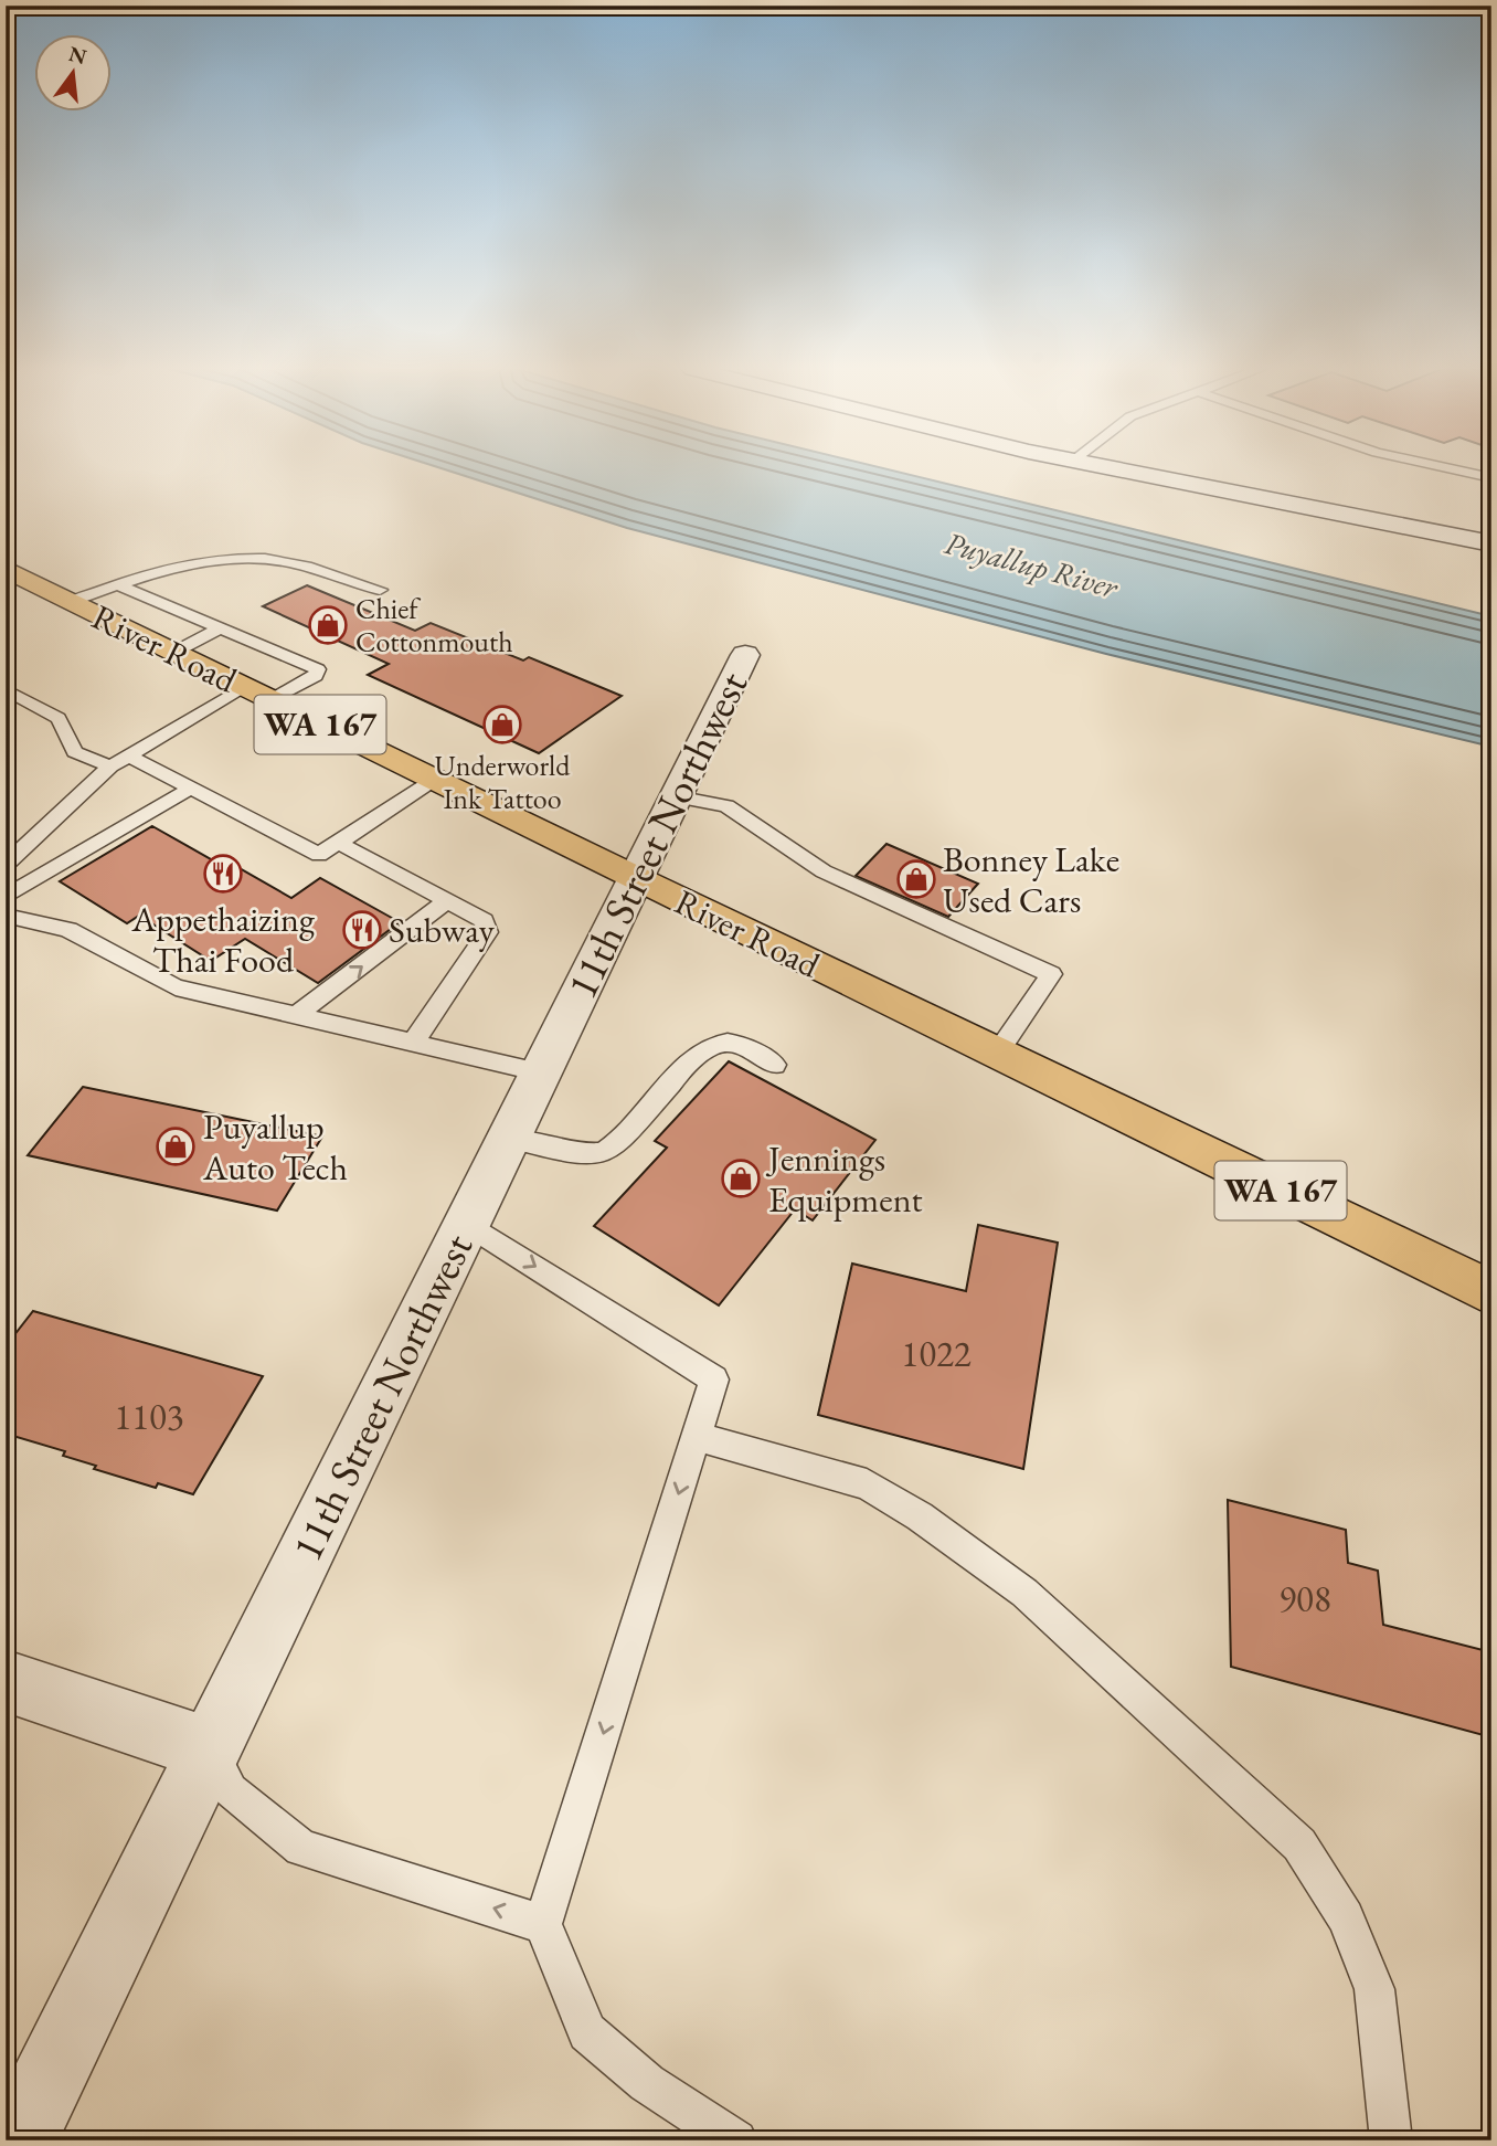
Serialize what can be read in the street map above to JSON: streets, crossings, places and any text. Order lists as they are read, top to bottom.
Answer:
{
  "streets": {
    "main road": ["River Road", "WA 167"],
    "street": ["11th Street Northwest"]
  },
  "crossings": [
    ["River Road", "11th Street Northwest"]
  ],
  "water": ["Puyallup River"],
  "places": {
    "shop": [
      "Chief Cottonmouth",
      "Underworld Ink Tattoo",
      "Bonney Lake Used Cars",
      "Puyallup Auto Tech",
      "Jennings Equipment"
    ],
    "restaurant": ["Appethaizing Thai Food", "Subway"]
  },
  "house_numbers": ["1022", "1103", "908"],
  "north": "top"
}
